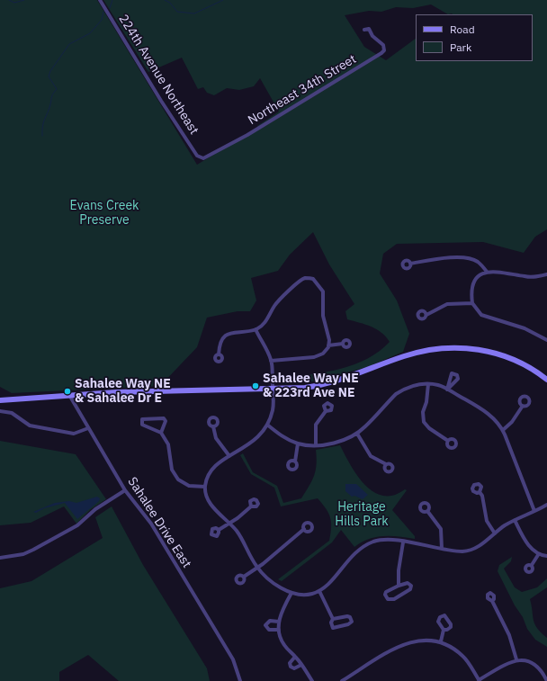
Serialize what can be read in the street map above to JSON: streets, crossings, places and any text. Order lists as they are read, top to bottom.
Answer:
{
  "streets": {
    "street": ["224th Avenue Northeast", "Northeast 34th Street", "Sahalee Drive East"]
  },
  "crossings": [
    ["224th Avenue Northeast", "Northeast 34th Street"]
  ],
  "parks": ["Evans Creek Preserve", "Heritage Hills Park"],
  "places": ["Sahalee Way NE & 223rd Ave NE", "Sahalee Way NE & Sahalee Dr E"],
  "legend": ["Road", "Park"]
}
